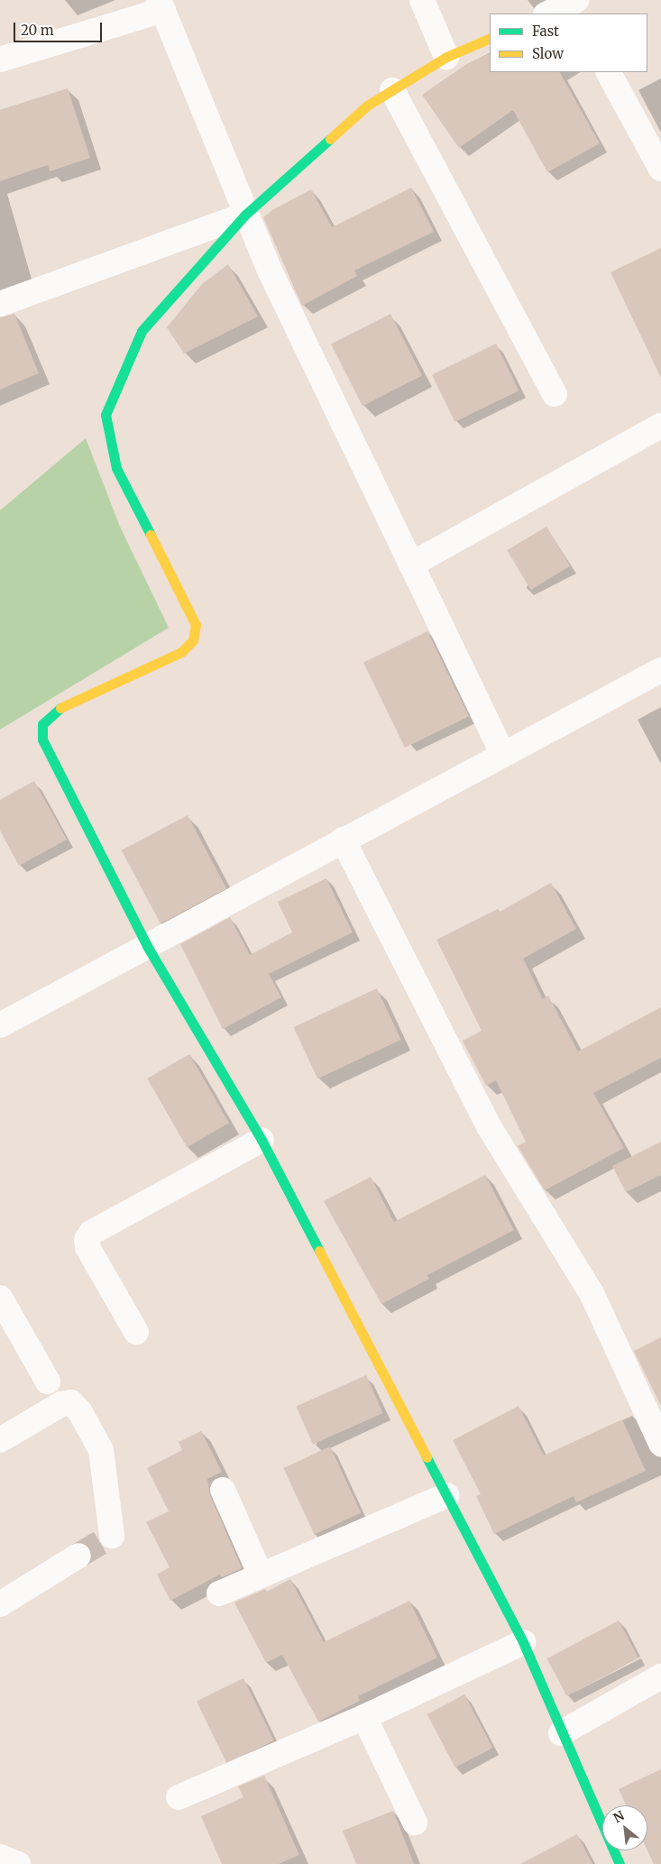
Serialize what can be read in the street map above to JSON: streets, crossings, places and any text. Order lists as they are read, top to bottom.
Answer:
{
  "legend": ["Fast", "Slow"],
  "scale_bar": "20 m",
  "north": "top left"
}
